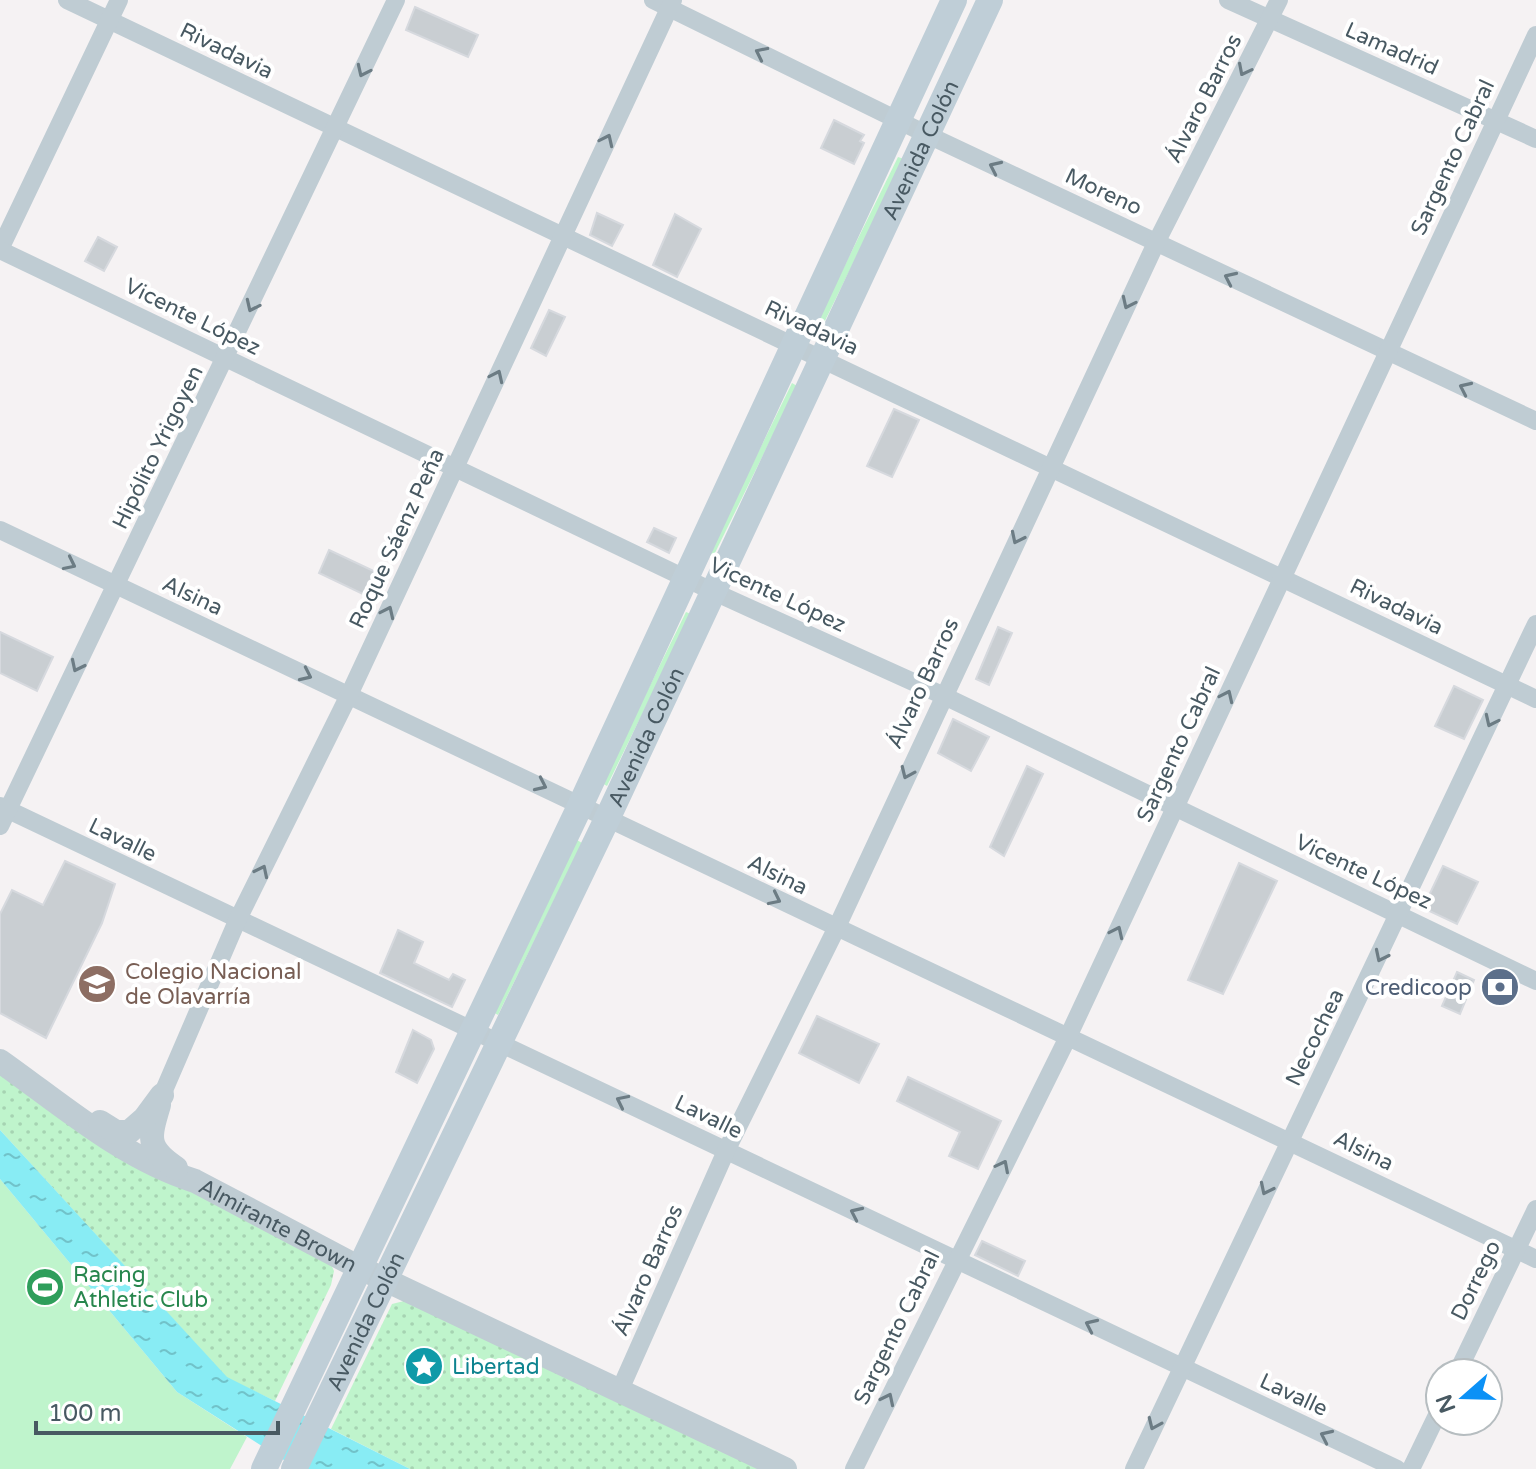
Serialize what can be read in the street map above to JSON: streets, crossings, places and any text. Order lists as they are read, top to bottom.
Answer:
{
  "streets": {
    "main road": ["Avenida Colón"],
    "street": [
      "Lamadrid",
      "Rivadavia",
      "Álvaro Barros",
      "Sargento Cabral",
      "Moreno",
      "Vicente López",
      "Hipólito Yrigoyen",
      "Roque Sáenz Peña",
      "Alsina",
      "Lavalle",
      "Necochea",
      "Almirante Brown",
      "Dorrego"
    ]
  },
  "crossings": [
    ["Lamadrid", "Álvaro Barros"],
    ["Lamadrid", "Sargento Cabral"],
    ["Rivadavia", "Álvaro Barros"],
    ["Rivadavia", "Avenida Colón"],
    ["Rivadavia", "Sargento Cabral"],
    ["Rivadavia", "Hipólito Yrigoyen"],
    ["Rivadavia", "Roque Sáenz Peña"],
    ["Rivadavia", "Necochea"],
    ["Álvaro Barros", "Moreno"],
    ["Álvaro Barros", "Vicente López"],
    ["Álvaro Barros", "Alsina"],
    ["Álvaro Barros", "Lavalle"],
    ["Álvaro Barros", "Almirante Brown"],
    ["Avenida Colón", "Moreno"],
    ["Avenida Colón", "Vicente López"],
    ["Avenida Colón", "Alsina"],
    ["Avenida Colón", "Lavalle"],
    ["Avenida Colón", "Almirante Brown"],
    ["Sargento Cabral", "Moreno"],
    ["Sargento Cabral", "Vicente López"],
    ["Sargento Cabral", "Alsina"],
    ["Sargento Cabral", "Lavalle"],
    ["Moreno", "Roque Sáenz Peña"],
    ["Vicente López", "Hipólito Yrigoyen"],
    ["Vicente López", "Roque Sáenz Peña"],
    ["Vicente López", "Necochea"],
    ["Hipólito Yrigoyen", "Alsina"],
    ["Hipólito Yrigoyen", "Lavalle"],
    ["Roque Sáenz Peña", "Alsina"],
    ["Roque Sáenz Peña", "Lavalle"],
    ["Alsina", "Necochea"],
    ["Alsina", "Dorrego"],
    ["Lavalle", "Necochea"]
  ],
  "one_way": [
    "Álvaro Barros",
    "Sargento Cabral",
    "Moreno",
    "Hipólito Yrigoyen",
    "Roque Sáenz Peña",
    "Alsina",
    "Lavalle",
    "Necochea"
  ],
  "places": {
    "school or university": ["Colegio Nacional de Olavarría"],
    "bank": ["Credicoop"],
    "sports": ["Racing Athletic Club"],
    "place": ["Libertad"]
  },
  "scale_bar": "100 m",
  "north": "left"
}
